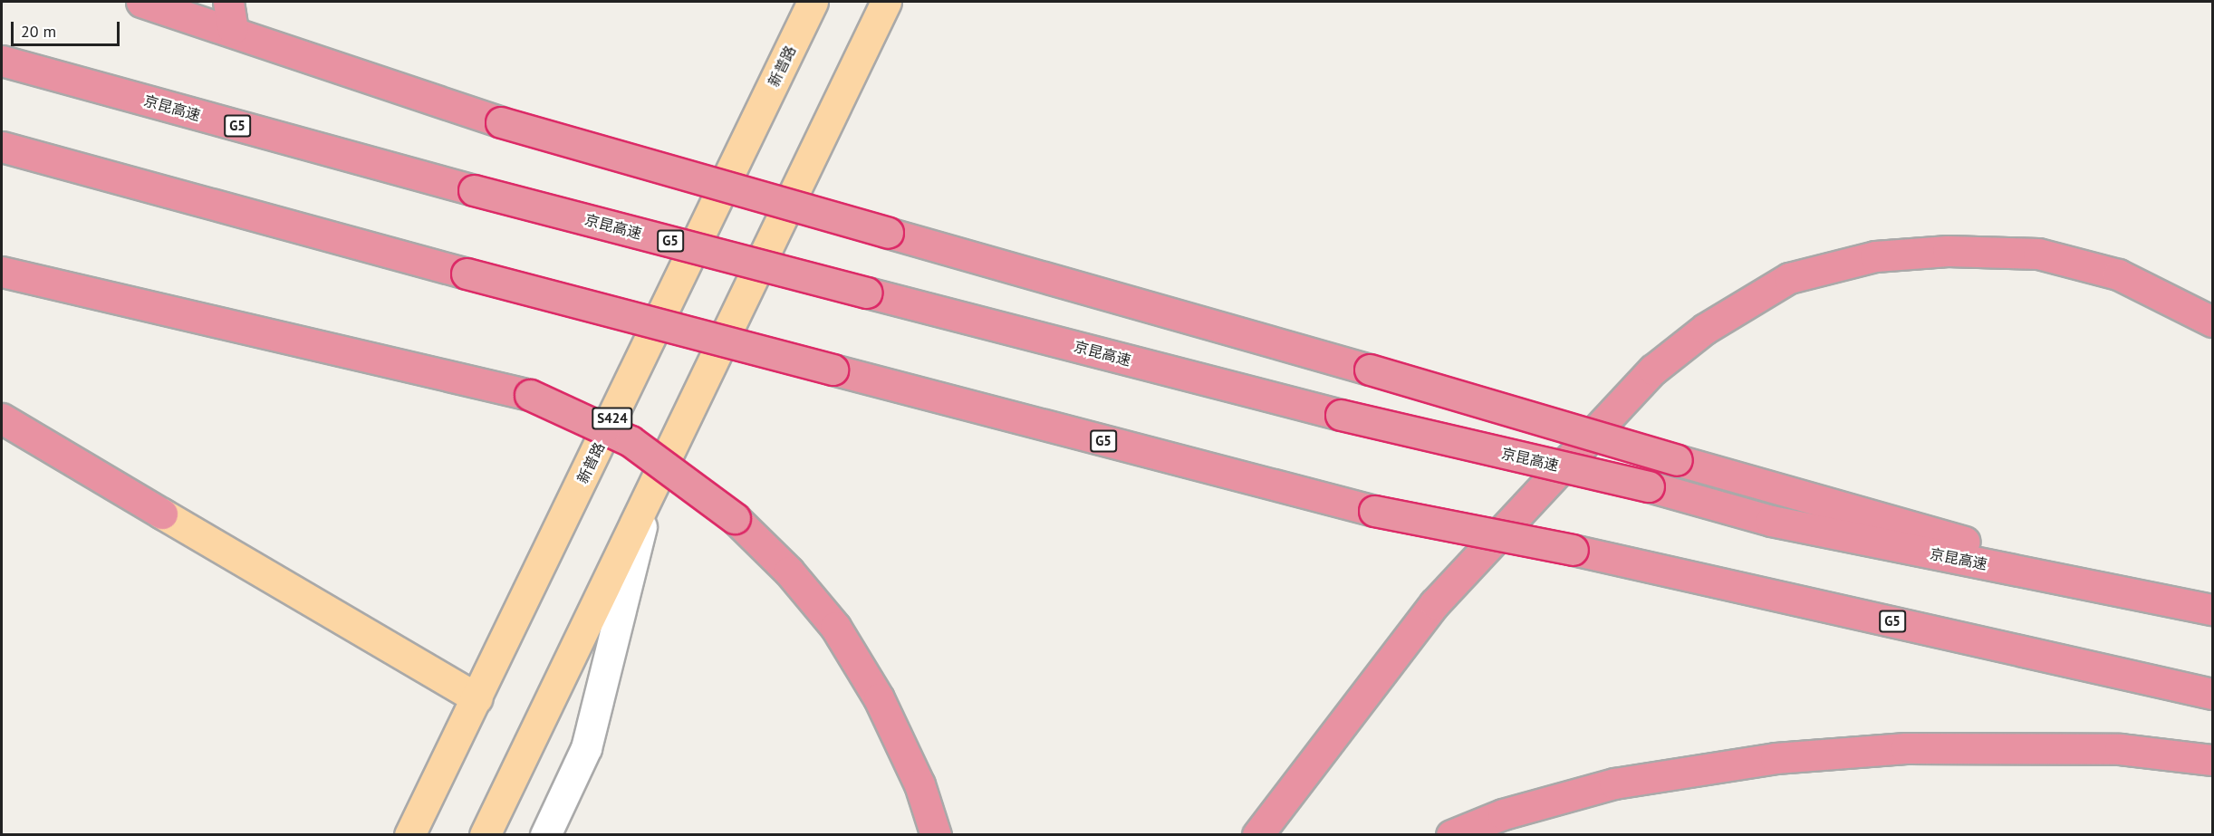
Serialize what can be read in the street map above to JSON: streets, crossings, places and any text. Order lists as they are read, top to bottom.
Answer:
{
  "streets": {
    "highway": ["京昆高速", "G5"],
    "main road": ["新普路", "S424"]
  },
  "scale_bar": "20 m"
}
